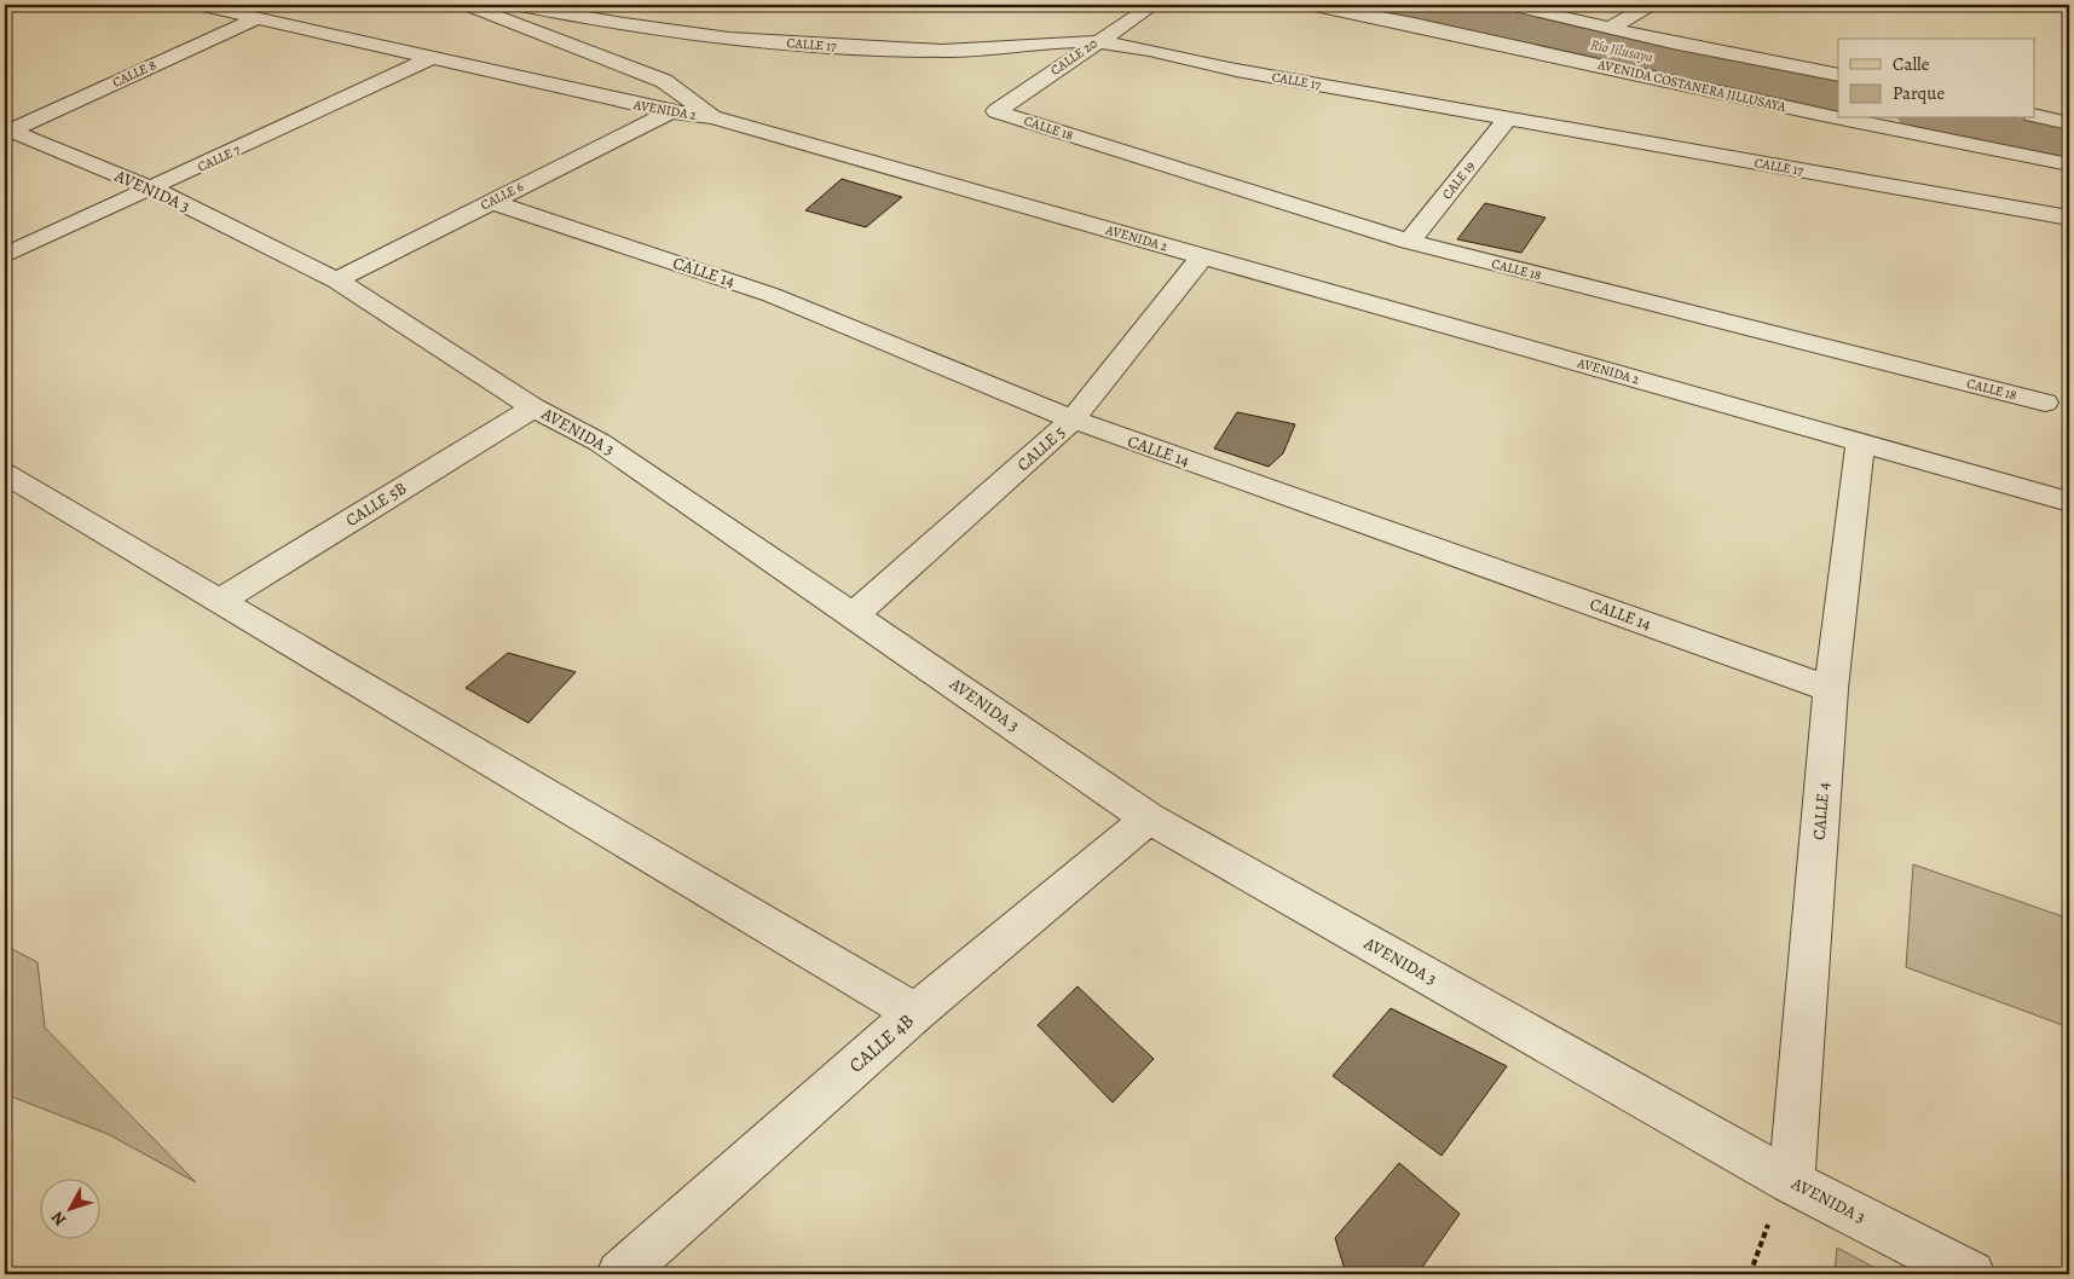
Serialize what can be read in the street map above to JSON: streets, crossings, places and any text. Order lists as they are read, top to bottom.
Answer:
{
  "streets": {
    "street": [
      "CALLE 17",
      "CALLE 20",
      "CALLE 8",
      "AVENIDA COSTANERA JILLUSAYA",
      "AVENIDA 2",
      "CALLE 18",
      "CALLE 7",
      "CALE 19",
      "AVENIDA 3",
      "CALLE 6",
      "CALLE 14",
      "CALLE 5",
      "CALLE 5B",
      "CALLE 4",
      "CALLE 4B"
    ]
  },
  "crossings": [
    ["CALLE 17", "CALLE 20"],
    ["CALLE 17", "CALE 19"],
    ["CALLE 20", "CALLE 18"],
    ["CALLE 8", "AVENIDA 2"],
    ["CALLE 8", "AVENIDA 3"],
    ["AVENIDA 2", "CALLE 7"],
    ["AVENIDA 2", "CALLE 6"],
    ["AVENIDA 2", "CALLE 5"],
    ["AVENIDA 2", "CALLE 4"],
    ["CALLE 18", "CALE 19"],
    ["CALLE 7", "AVENIDA 3"],
    ["AVENIDA 3", "CALLE 6"],
    ["AVENIDA 3", "CALLE 5"],
    ["AVENIDA 3", "CALLE 5B"],
    ["AVENIDA 3", "CALLE 4"],
    ["AVENIDA 3", "CALLE 4B"],
    ["CALLE 6", "CALLE 14"],
    ["CALLE 14", "CALLE 5"],
    ["CALLE 14", "CALLE 4"]
  ],
  "water": ["Río Jilusaya"],
  "legend": ["Calle", "Parque"],
  "north": "bottom left"
}
